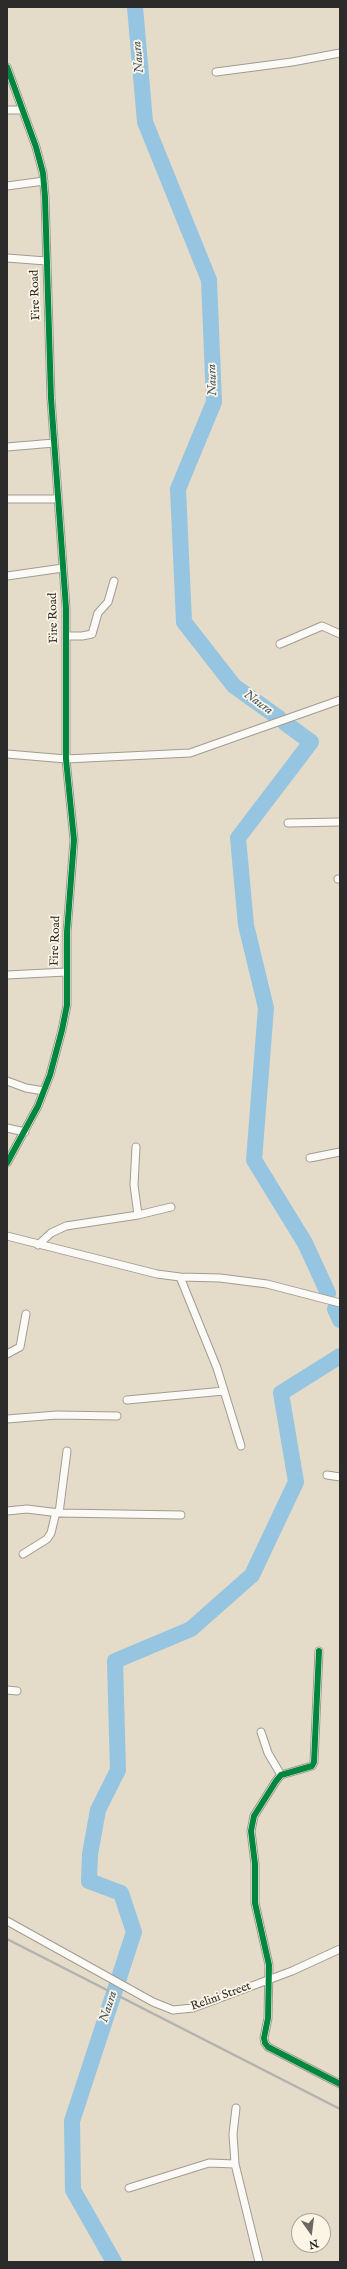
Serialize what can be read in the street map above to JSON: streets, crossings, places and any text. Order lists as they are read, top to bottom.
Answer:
{
  "streets": {
    "street": ["Fire Road", "Relini Street"]
  },
  "water": ["Naura"],
  "north": "bottom"
}
